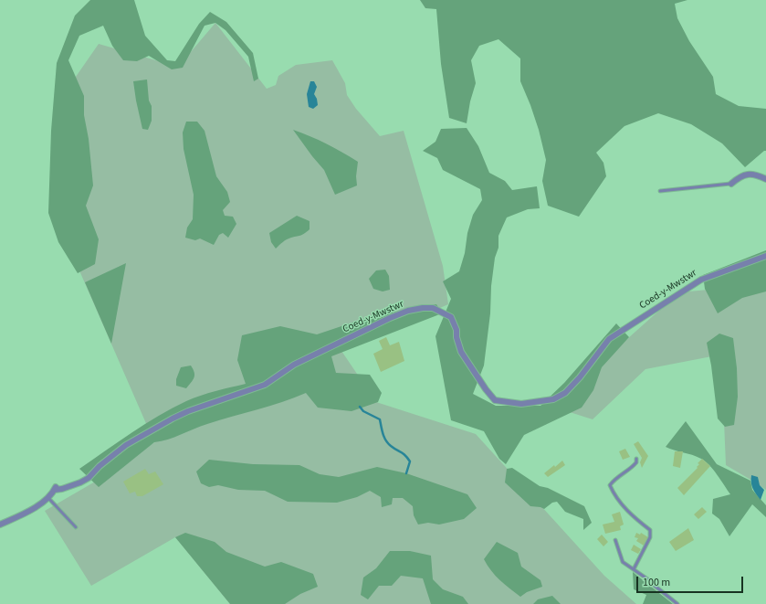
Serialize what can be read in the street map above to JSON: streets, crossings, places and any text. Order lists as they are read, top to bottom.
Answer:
{
  "streets": {
    "street": ["Coed-y-Mwstwr"]
  },
  "scale_bar": "100 m"
}
